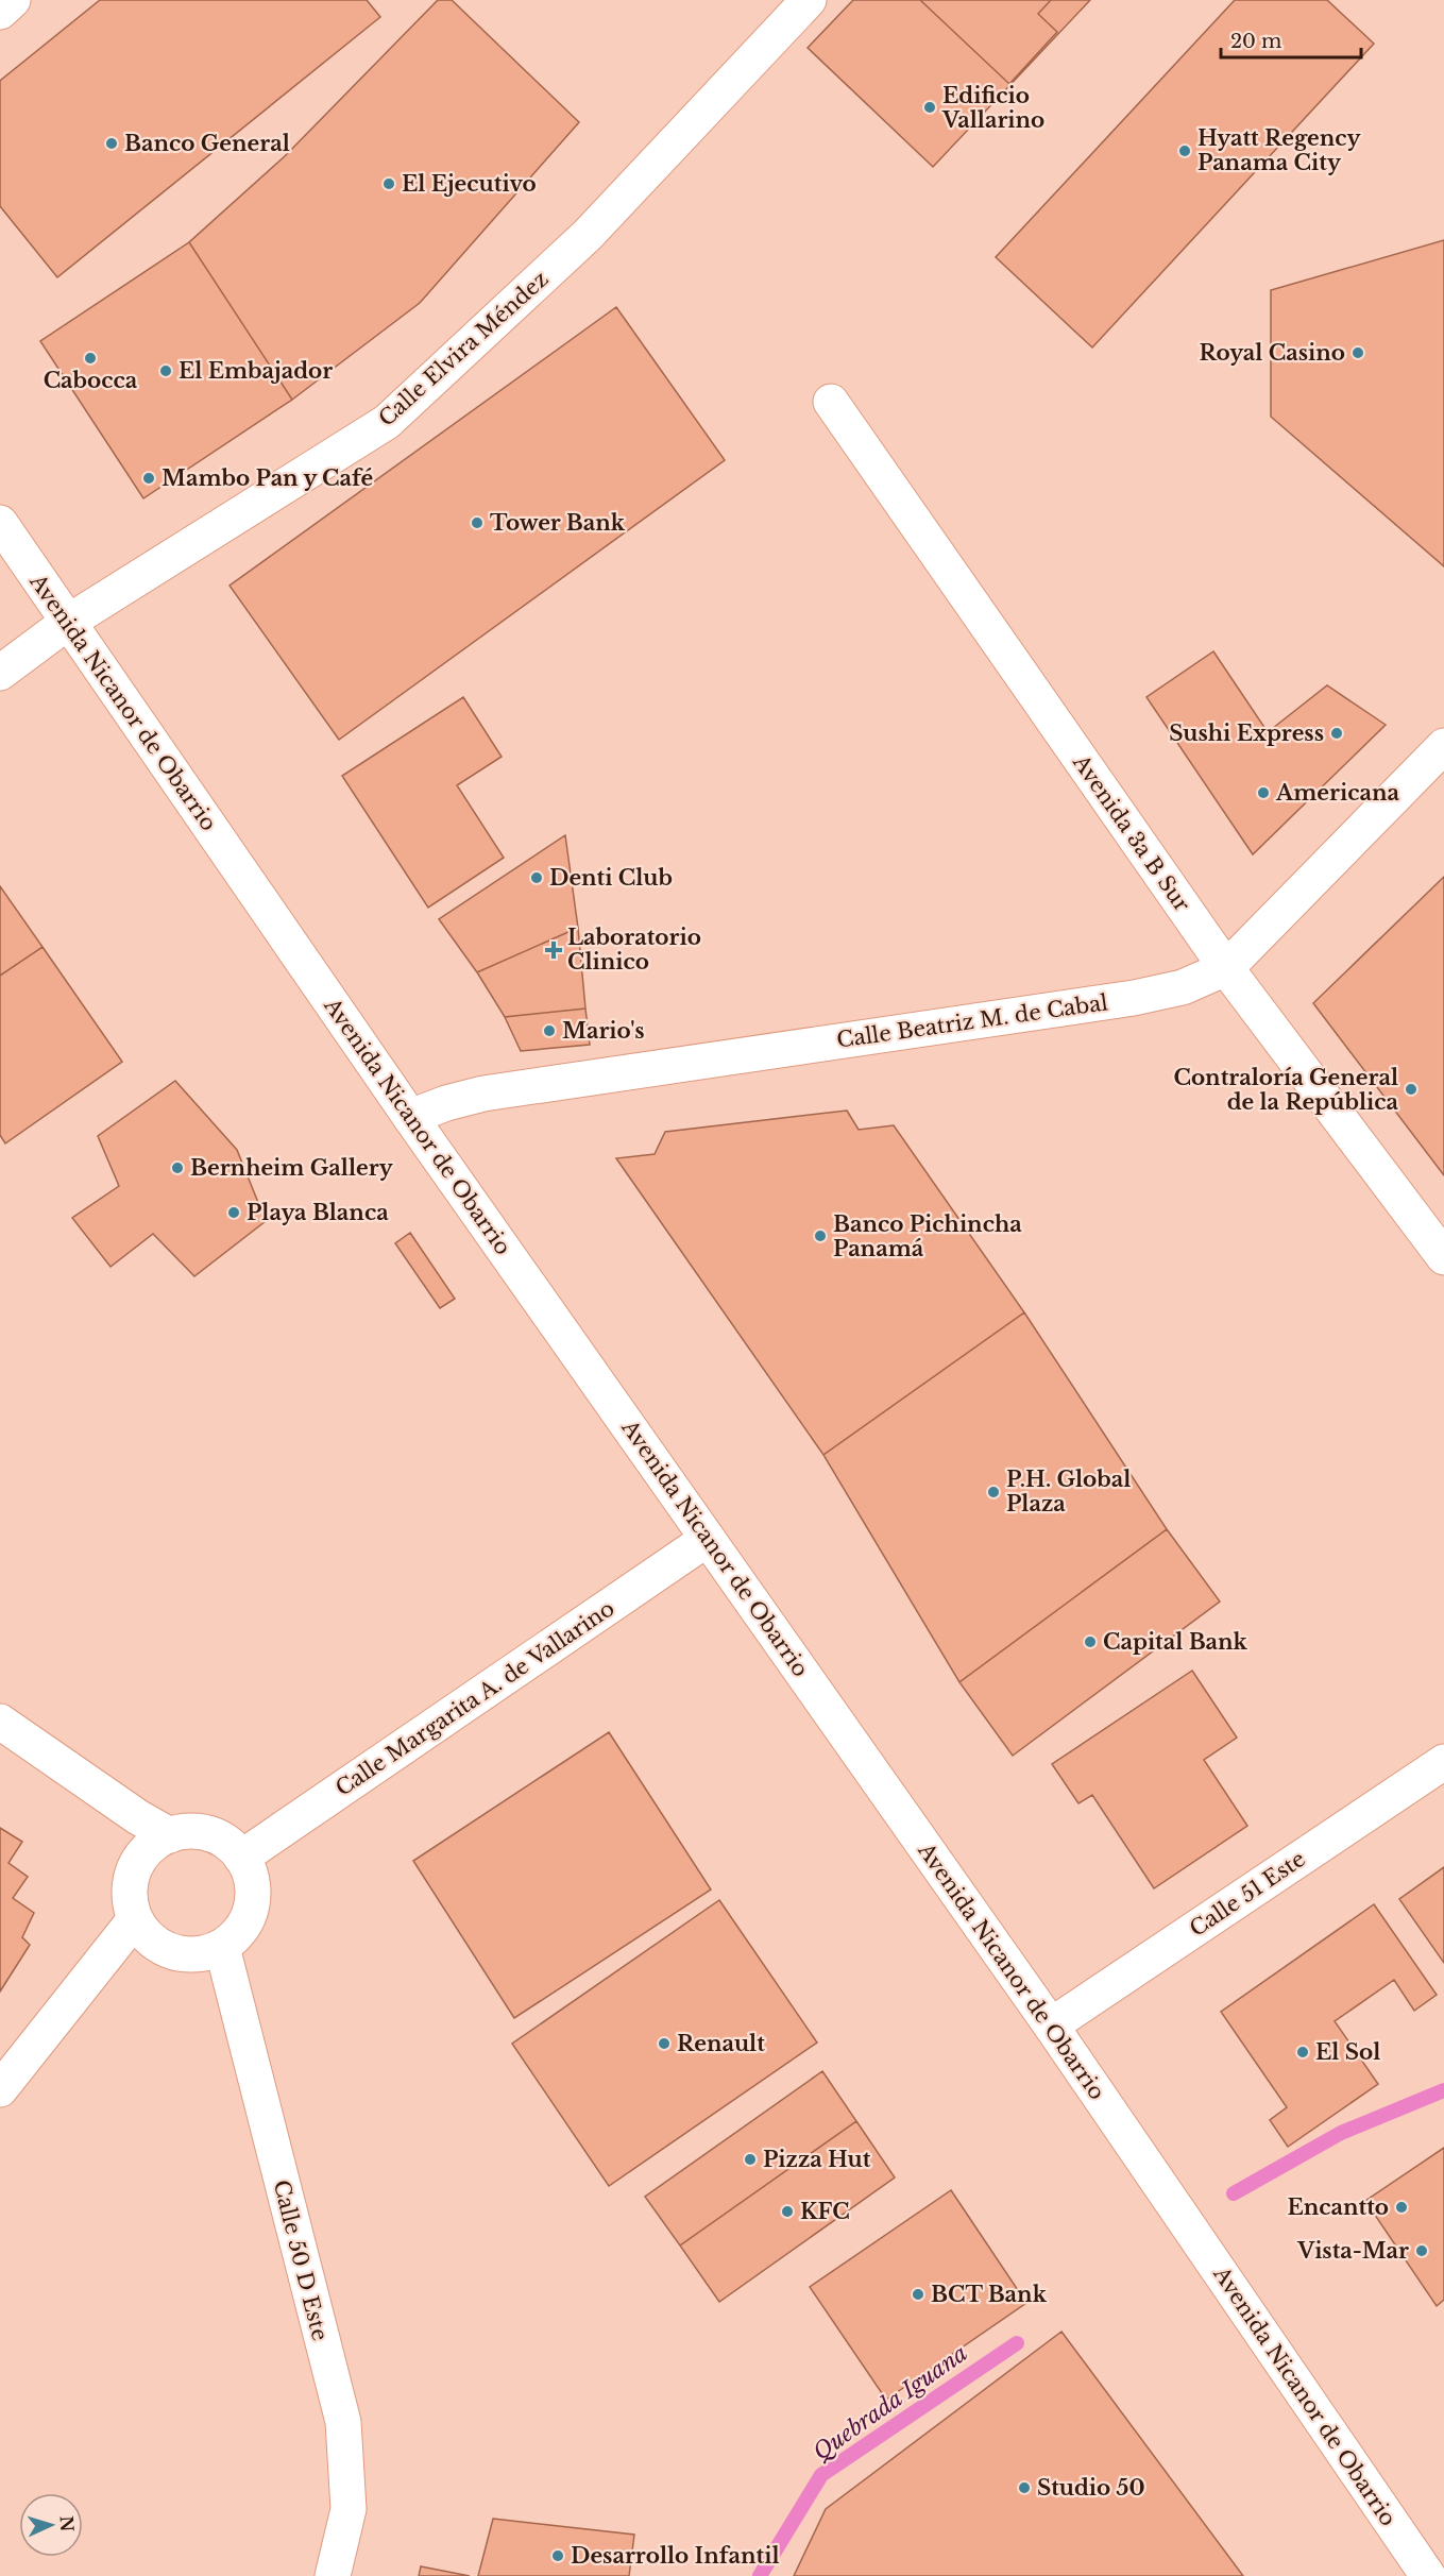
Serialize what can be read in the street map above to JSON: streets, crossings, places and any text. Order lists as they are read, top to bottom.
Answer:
{
  "streets": {
    "street": [
      "Calle Elvira Méndez",
      "Avenida Nicanor de Obarrio",
      "Avenida 3a B Sur",
      "Calle Beatriz M. de Cabal",
      "Calle Margarita A. de Vallarino",
      "Calle 51 Este",
      "Calle 50 D Este"
    ]
  },
  "crossings": [
    ["Calle Elvira Méndez", "Avenida Nicanor de Obarrio"],
    ["Avenida Nicanor de Obarrio", "Calle Beatriz M. de Cabal"],
    ["Avenida Nicanor de Obarrio", "Calle Margarita A. de Vallarino"],
    ["Avenida Nicanor de Obarrio", "Calle 51 Este"],
    ["Avenida 3a B Sur", "Calle Beatriz M. de Cabal"],
    ["Calle Margarita A. de Vallarino", "Calle 50 D Este"]
  ],
  "water": ["Quebrada Iguana"],
  "places": {
    "other": [
      "Edificio Vallarino",
      "Banco General",
      "Hyatt Regency Panama City",
      "El Ejecutivo",
      "Royal Casino",
      "Cabocca",
      "El Embajador",
      "Mambo Pan y Café",
      "Tower Bank",
      "Sushi Express",
      "Americana",
      "Denti Club",
      "Mario's",
      "Contraloría General de la República",
      "Bernheim Gallery",
      "Playa Blanca",
      "Banco Pichincha Panamá",
      "P.H. Global Plaza",
      "Capital Bank",
      "Renault",
      "El Sol",
      "Pizza Hut",
      "Encantto",
      "KFC",
      "Vista-Mar",
      "BCT Bank",
      "Studio 50",
      "Desarrollo Infantil"
    ],
    "health": ["Laboratorio Clinico"]
  },
  "scale_bar": "20 m",
  "north": "right"
}
